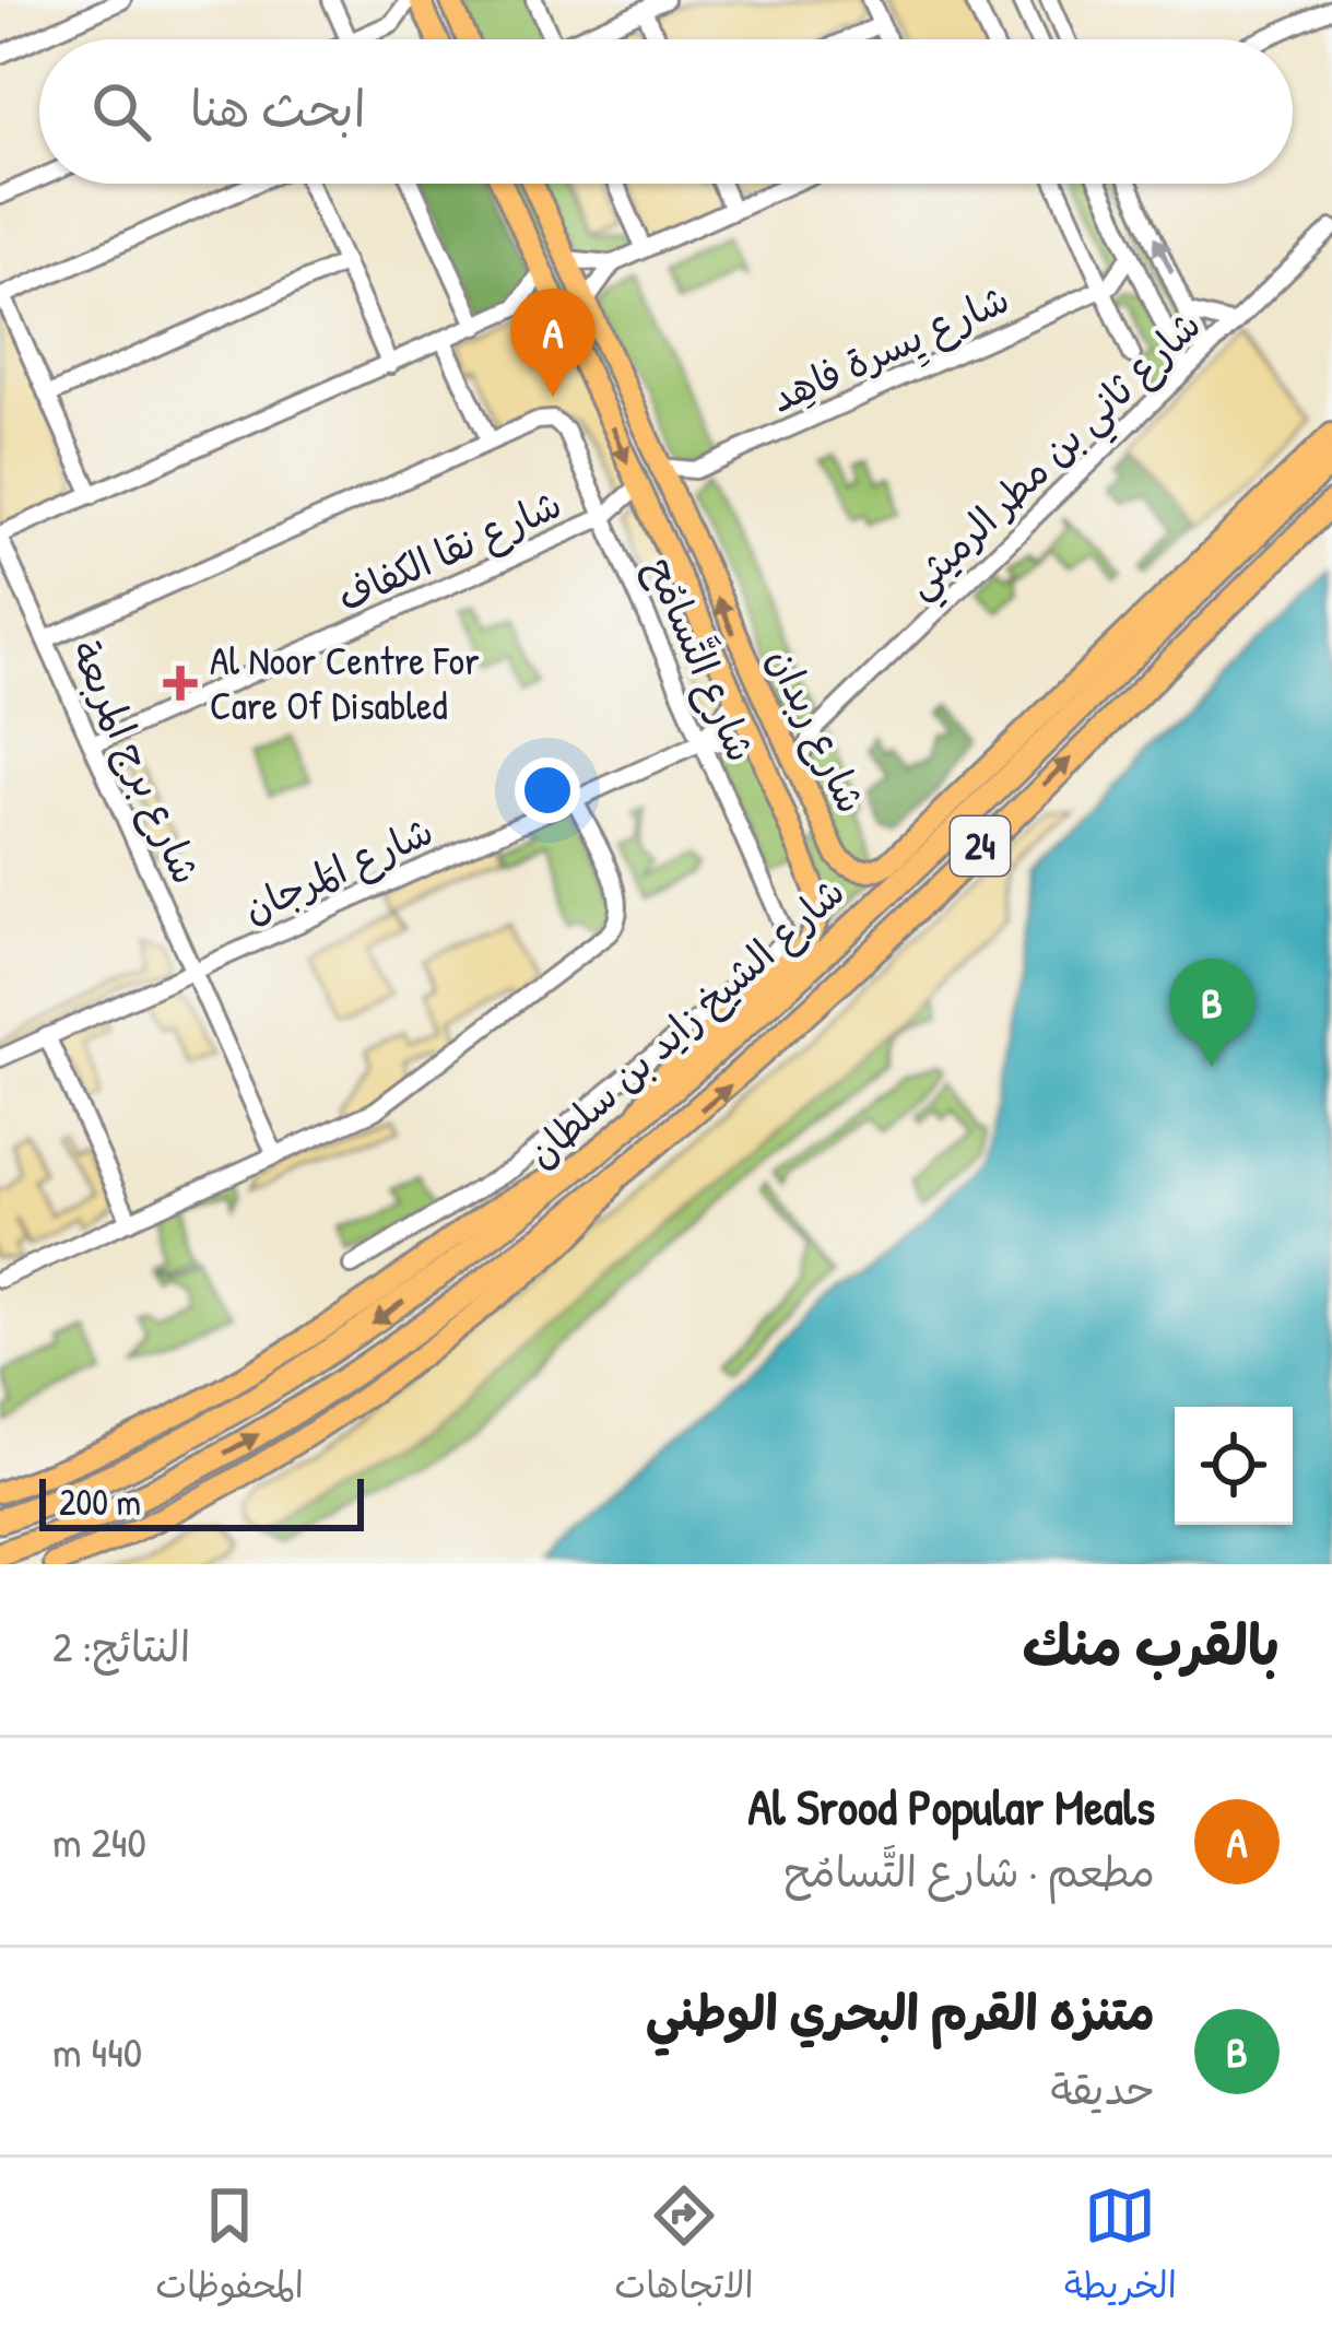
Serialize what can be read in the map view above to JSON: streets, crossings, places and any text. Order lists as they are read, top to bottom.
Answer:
{
  "streets": {
    "highway": ["24", "شارع الشيخ زايد بن سلطان"],
    "main road": ["شارع ربدان"],
    "street": [
      "شارع يِسرة فاهِد",
      "شارع ثاني بن مطر الرميثي",
      "شارع نقا الكفاف",
      "شارع التَّسامُح",
      "شارع برج المربعة",
      "شارع المَرجان"
    ]
  },
  "crossings": [
    ["شارع يِسرة فاهِد", "شارع ربدان"],
    ["شارع ثاني بن مطر الرميثي", "شارع ربدان"],
    ["شارع نقا الكفاف", "شارع التَّسامُح"],
    ["شارع نقا الكفاف", "شارع ربدان"],
    ["شارع نقا الكفاف", "شارع برج المربعة"],
    ["شارع التَّسامُح", "شارع برج المربعة"],
    ["شارع التَّسامُح", "شارع المَرجان"],
    ["شارع ربدان", "شارع المَرجان"],
    ["شارع ربدان", "شارع الشيخ زايد بن سلطان"],
    ["شارع برج المربعة", "شارع المَرجان"]
  ],
  "places": {
    "health": ["Al Noor Centre For Care Of Disabled"]
  },
  "scale_bar": "200 m",
  "page": {
    "search": "ابحث هنا",
    "pins": ["A", "B"],
    "scale": "200 m",
    "heading": ["بالقرب منك", "النتائج: 2"],
    "list": [
      {
        "mark": "A",
        "name": "Al Srood Popular Meals",
        "note": "مطعم · شارع التَّسامُح",
        "value": "240 m"
      },
      {
        "mark": "B",
        "name": "متنزه القرم البحري الوطني",
        "note": "حديقة",
        "value": "440 m"
      }
    ],
    "nav": ["الخريطة", "الاتجاهات", "المحفوظات"]
  }
}
